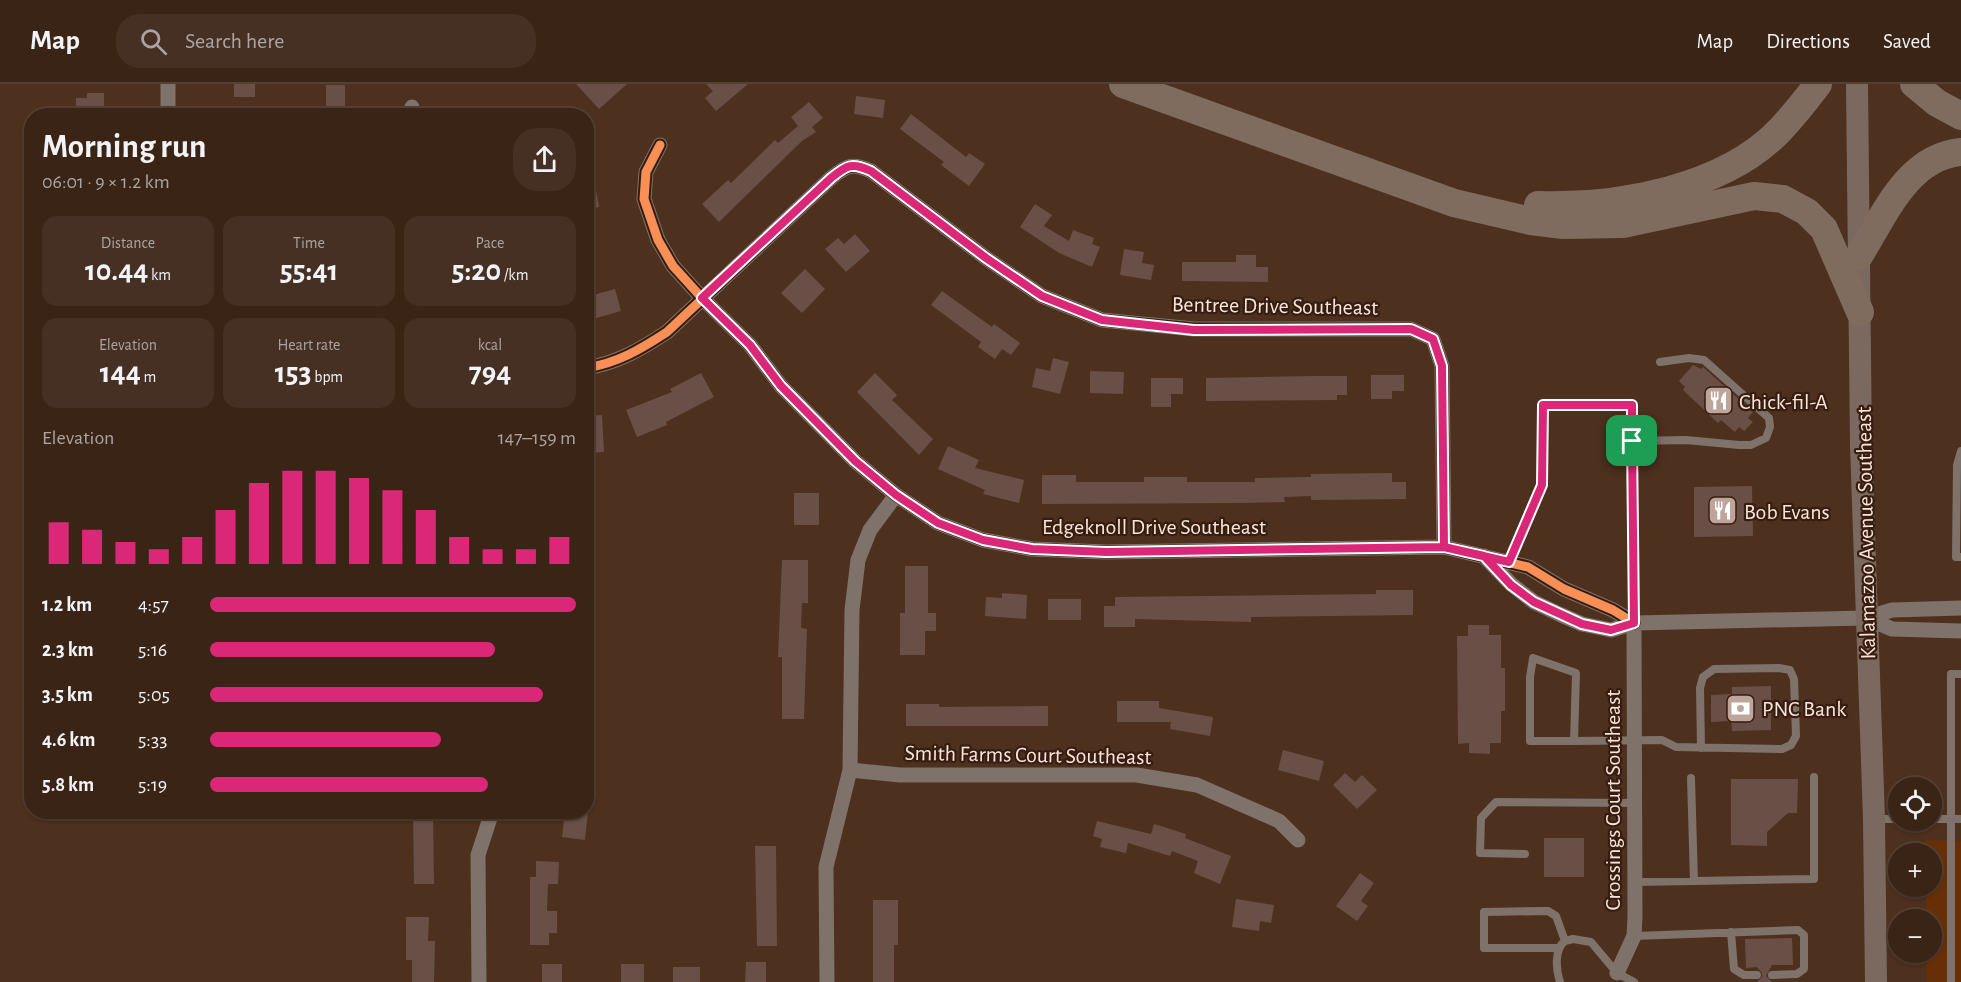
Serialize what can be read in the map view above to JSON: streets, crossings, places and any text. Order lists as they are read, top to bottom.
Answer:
{
  "streets": {
    "main road": ["Kalamazoo Avenue Southeast"],
    "street": [
      "Bentree Drive Southeast",
      "Edgeknoll Drive Southeast",
      "Smith Farms Court Southeast",
      "Crossings Court Southeast"
    ]
  },
  "crossings": [
    ["Bentree Drive Southeast", "Edgeknoll Drive Southeast"],
    ["Edgeknoll Drive Southeast", "Crossings Court Southeast"]
  ],
  "places": {
    "restaurant": ["Chick-fil-A", "Bob Evans"],
    "bank": ["PNC Bank"]
  },
  "page": {
    "header": "Map",
    "search": "Search here",
    "nav": ["Map", "Directions", "Saved"],
    "heading": ["Morning run", "06:01 · 9 × 1.2 km"],
    "stats": [
      ["Distance", "10.44 km"],
      ["Time", "55:41"],
      ["Pace", "5:20 /km"],
      ["Elevation", "144 m"],
      ["Heart rate", "153 bpm"],
      ["kcal", "794"]
    ],
    "chart": ["Elevation", "147–159 m"],
    "list": [
      {
        "name": "1.2 km",
        "note": "4:57"
      },
      {
        "name": "2.3 km",
        "note": "5:16"
      },
      {
        "name": "3.5 km",
        "note": "5:05"
      },
      {
        "name": "4.6 km",
        "note": "5:33"
      },
      {
        "name": "5.8 km",
        "note": "5:19"
      }
    ],
    "map_buttons": ["+", "−"]
  }
}
